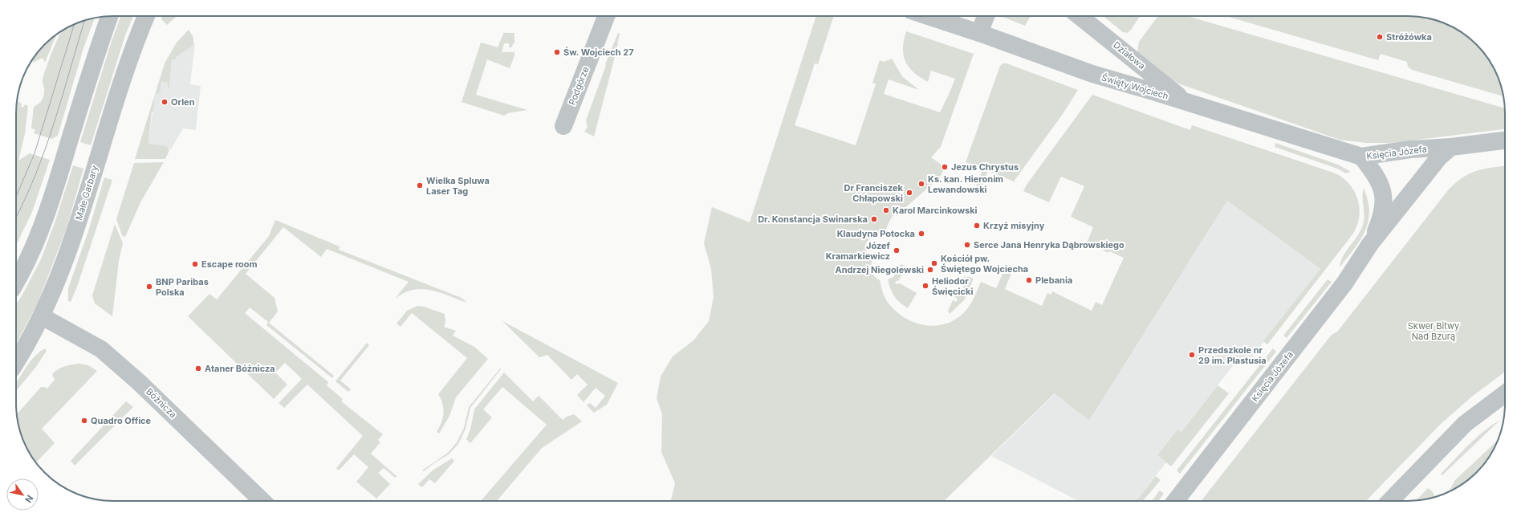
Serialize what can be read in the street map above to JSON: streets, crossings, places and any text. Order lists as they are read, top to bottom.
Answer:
{
  "streets": {
    "street": [
      "Działowa",
      "Podgórze",
      "Święty Wojciech",
      "Księcia Józefa",
      "Małe Garbary",
      "Bóżnicza"
    ]
  },
  "crossings": [
    ["Działowa", "Święty Wojciech"],
    ["Święty Wojciech", "Księcia Józefa"],
    ["Małe Garbary", "Bóżnicza"]
  ],
  "parks": ["Skwer Bitwy Nad Bzurą"],
  "places": [
    "Stróżówka",
    "Św. Wojciech 27",
    "Orlen",
    "Jezus Chrystus",
    "Ks. kan. Hieronim Lewandowski",
    "Wielka Spluwa Laser Tag",
    "Dr Franciszek Chłapowski",
    "Karol Marcinkowski",
    "Dr. Konstancja Swinarska",
    "Krzyż misyjny",
    "Klaudyna Potocka",
    "Serce Jana Henryka Dąbrowskiego",
    "Józef Kramarkiewicz",
    "Kościół pw. Świętego Wojciecha",
    "Escape room",
    "Andrzej Niegolewski",
    "Plebania",
    "Heliodor Święcicki",
    "BNP Paribas Polska",
    "Przedszkole nr 29 im. Plastusia",
    "Ataner Bóżnicza",
    "Quadro Office"
  ],
  "north": "bottom right"
}
